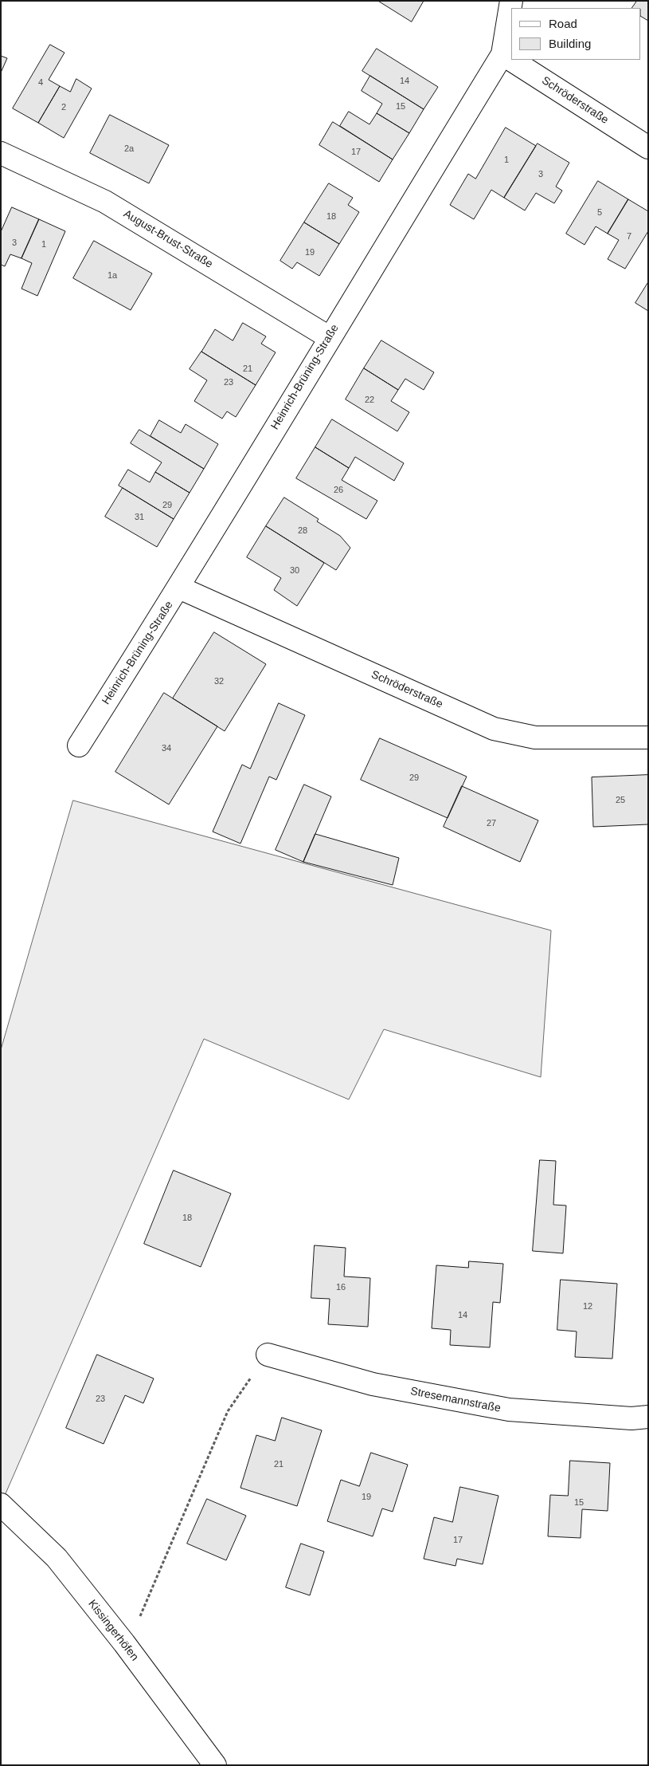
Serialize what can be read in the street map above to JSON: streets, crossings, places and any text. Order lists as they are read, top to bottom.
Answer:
{
  "streets": {
    "street": [
      "Schröderstraße",
      "August-Brust-Straße",
      "Heinrich-Brüning-Straße",
      "Stresemannstraße",
      "Kissingerhöfen"
    ]
  },
  "crossings": [
    ["Schröderstraße", "Heinrich-Brüning-Straße"],
    ["August-Brust-Straße", "Heinrich-Brüning-Straße"]
  ],
  "house_numbers": [
    "14",
    "4",
    "15",
    "2",
    "2a",
    "17",
    "1",
    "3",
    "5",
    "18",
    "7",
    "3",
    "1",
    "19",
    "1a",
    "21",
    "23",
    "22",
    "26",
    "29",
    "31",
    "28",
    "30",
    "32",
    "34",
    "29",
    "25",
    "27",
    "18",
    "16",
    "12",
    "14",
    "23",
    "21",
    "19",
    "15",
    "17"
  ],
  "legend": ["Road", "Building"]
}
